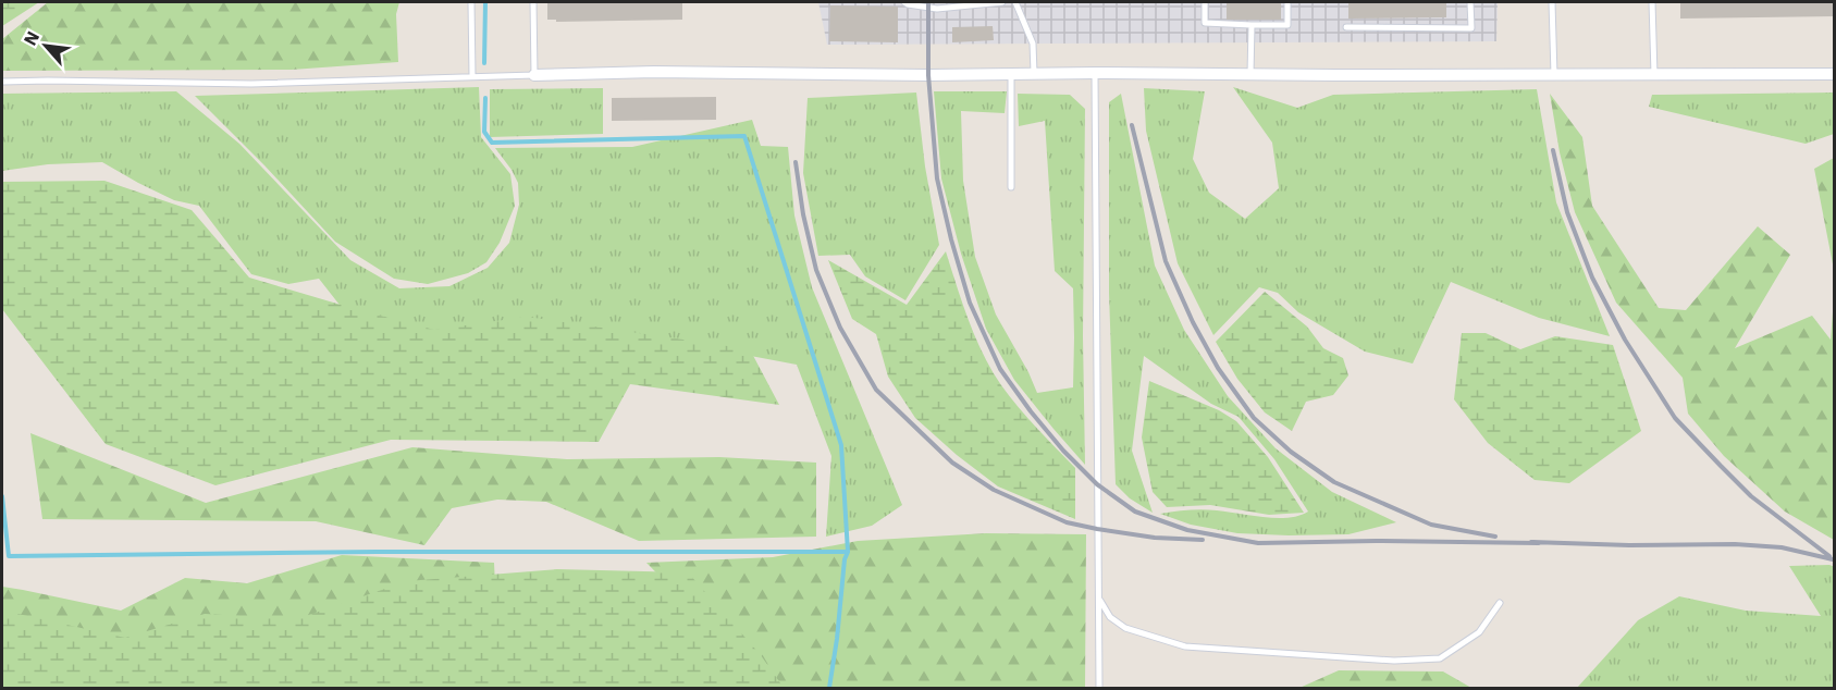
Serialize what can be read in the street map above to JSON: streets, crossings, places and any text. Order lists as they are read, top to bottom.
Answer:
{
  "north": "top left"
}
